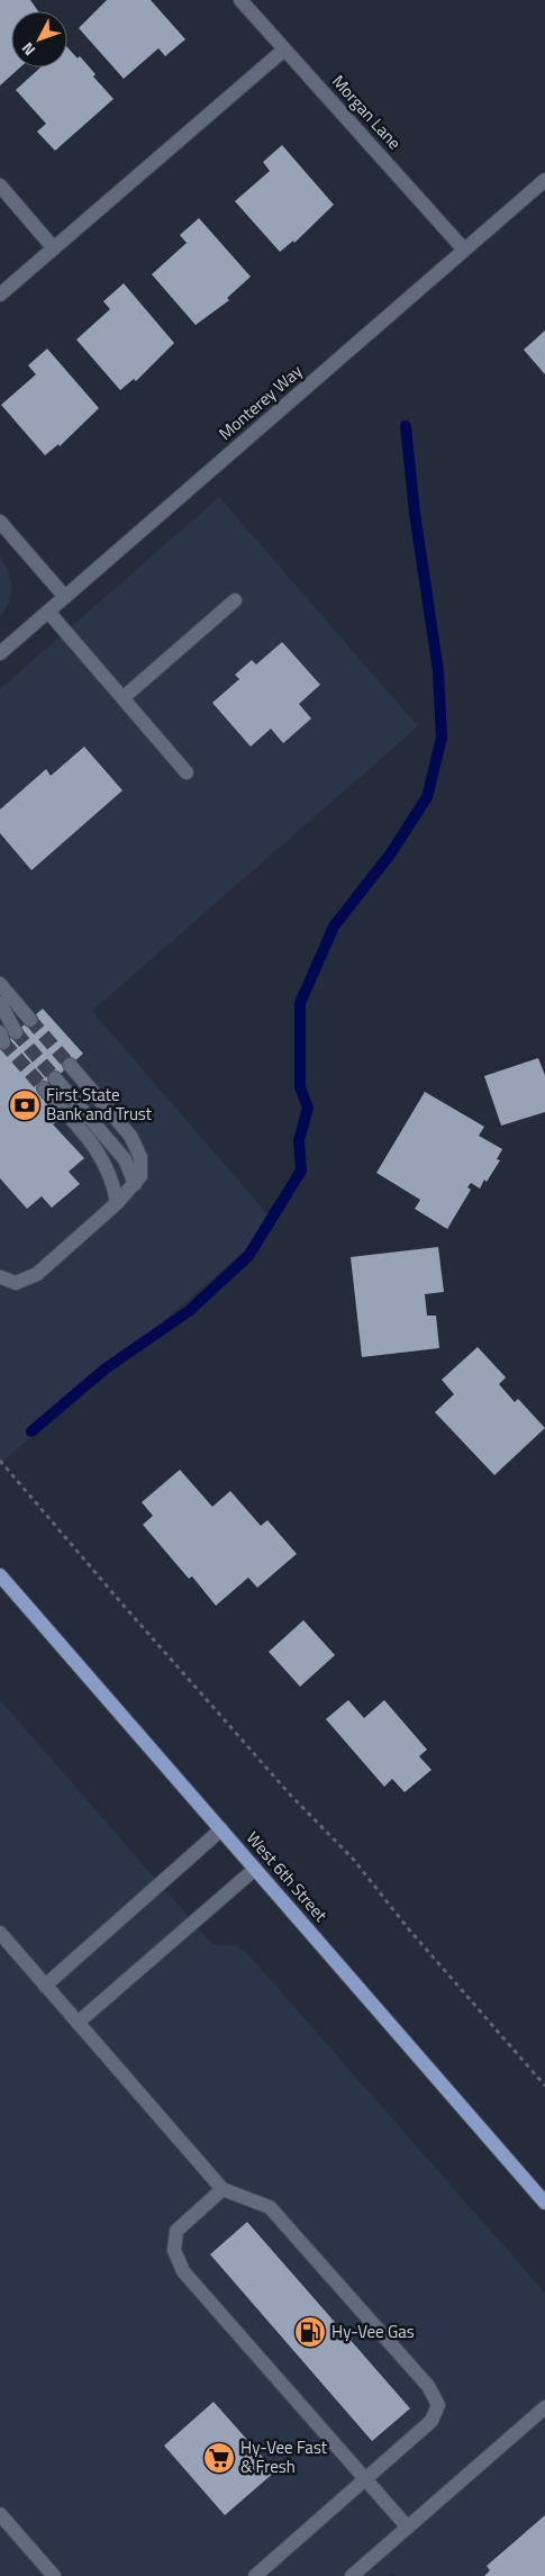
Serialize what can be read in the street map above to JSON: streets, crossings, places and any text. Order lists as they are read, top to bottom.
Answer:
{
  "streets": {
    "main road": ["West 6th Street"],
    "street": ["Morgan Lane", "Monterey Way"]
  },
  "crossings": [
    ["Morgan Lane", "Monterey Way"]
  ],
  "places": {
    "bank": ["First State Bank and Trust"],
    "fuel station": ["Hy-Vee Gas"],
    "supermarket": ["Hy-Vee Fast & Fresh"]
  },
  "north": "bottom left"
}
